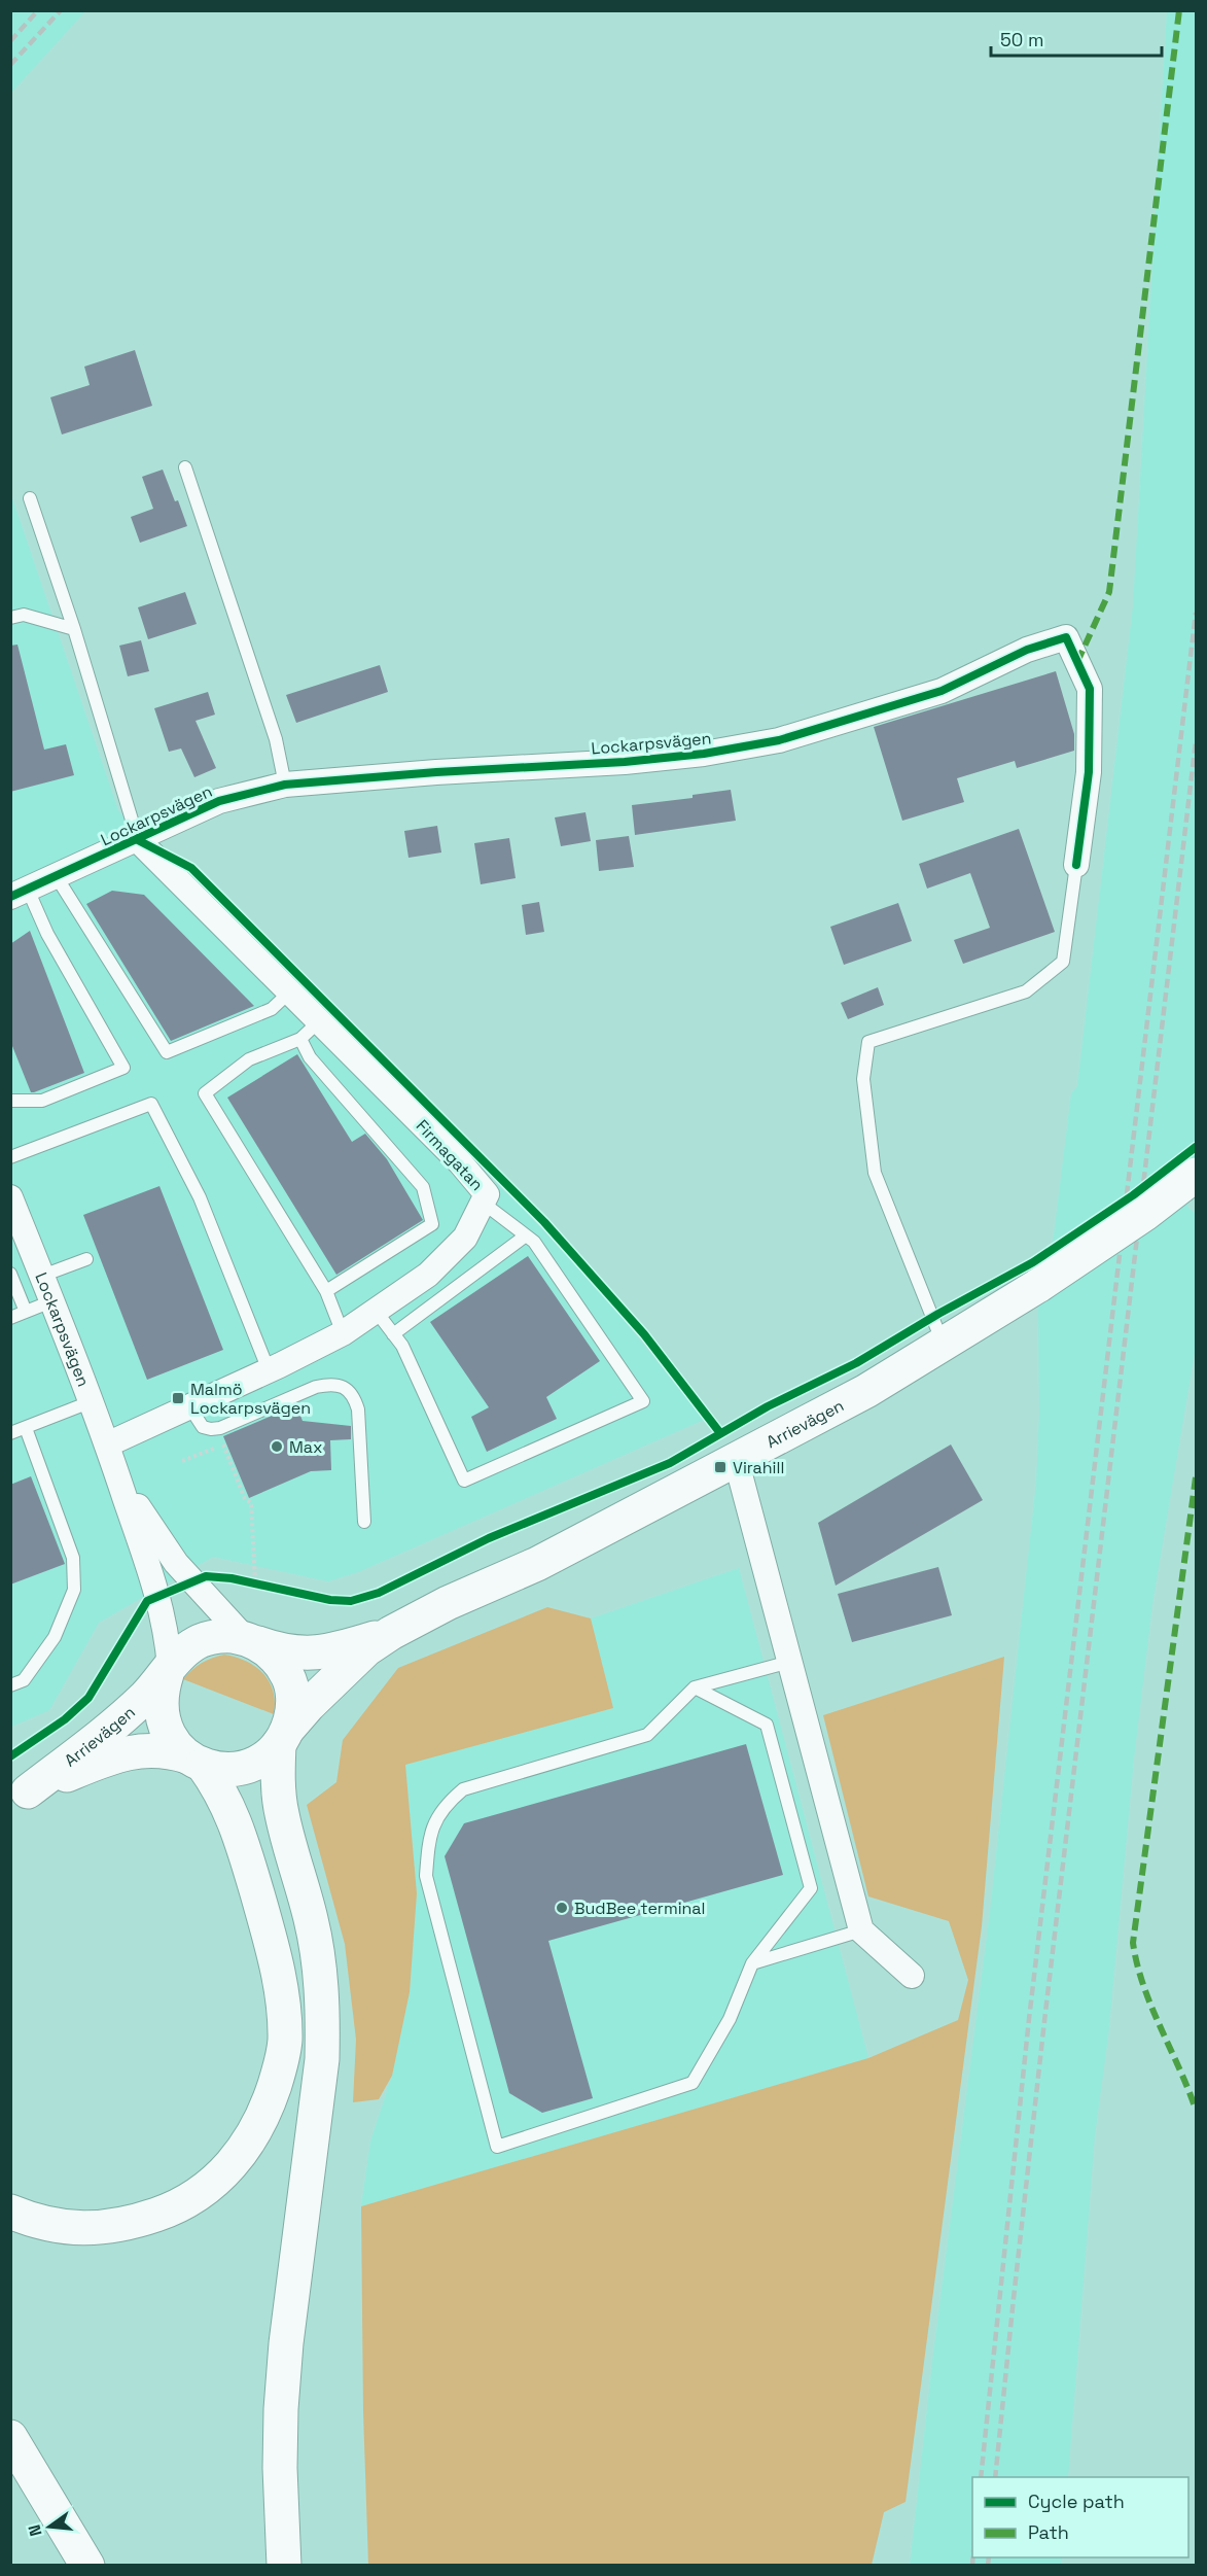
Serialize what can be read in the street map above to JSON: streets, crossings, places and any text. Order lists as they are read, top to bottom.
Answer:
{
  "streets": {
    "main road": ["Arrievägen"],
    "street": ["Lockarpsvägen", "Firmagatan"]
  },
  "crossings": [
    ["Lockarpsvägen", "Firmagatan"],
    ["Lockarpsvägen", "Arrievägen"]
  ],
  "places": {
    "transit": ["Malmö Lockarpsvägen", "Virahill"],
    "other": ["Max", "BudBee terminal"]
  },
  "legend": ["Cycle path", "Path"],
  "scale_bar": "50 m",
  "north": "left"
}
